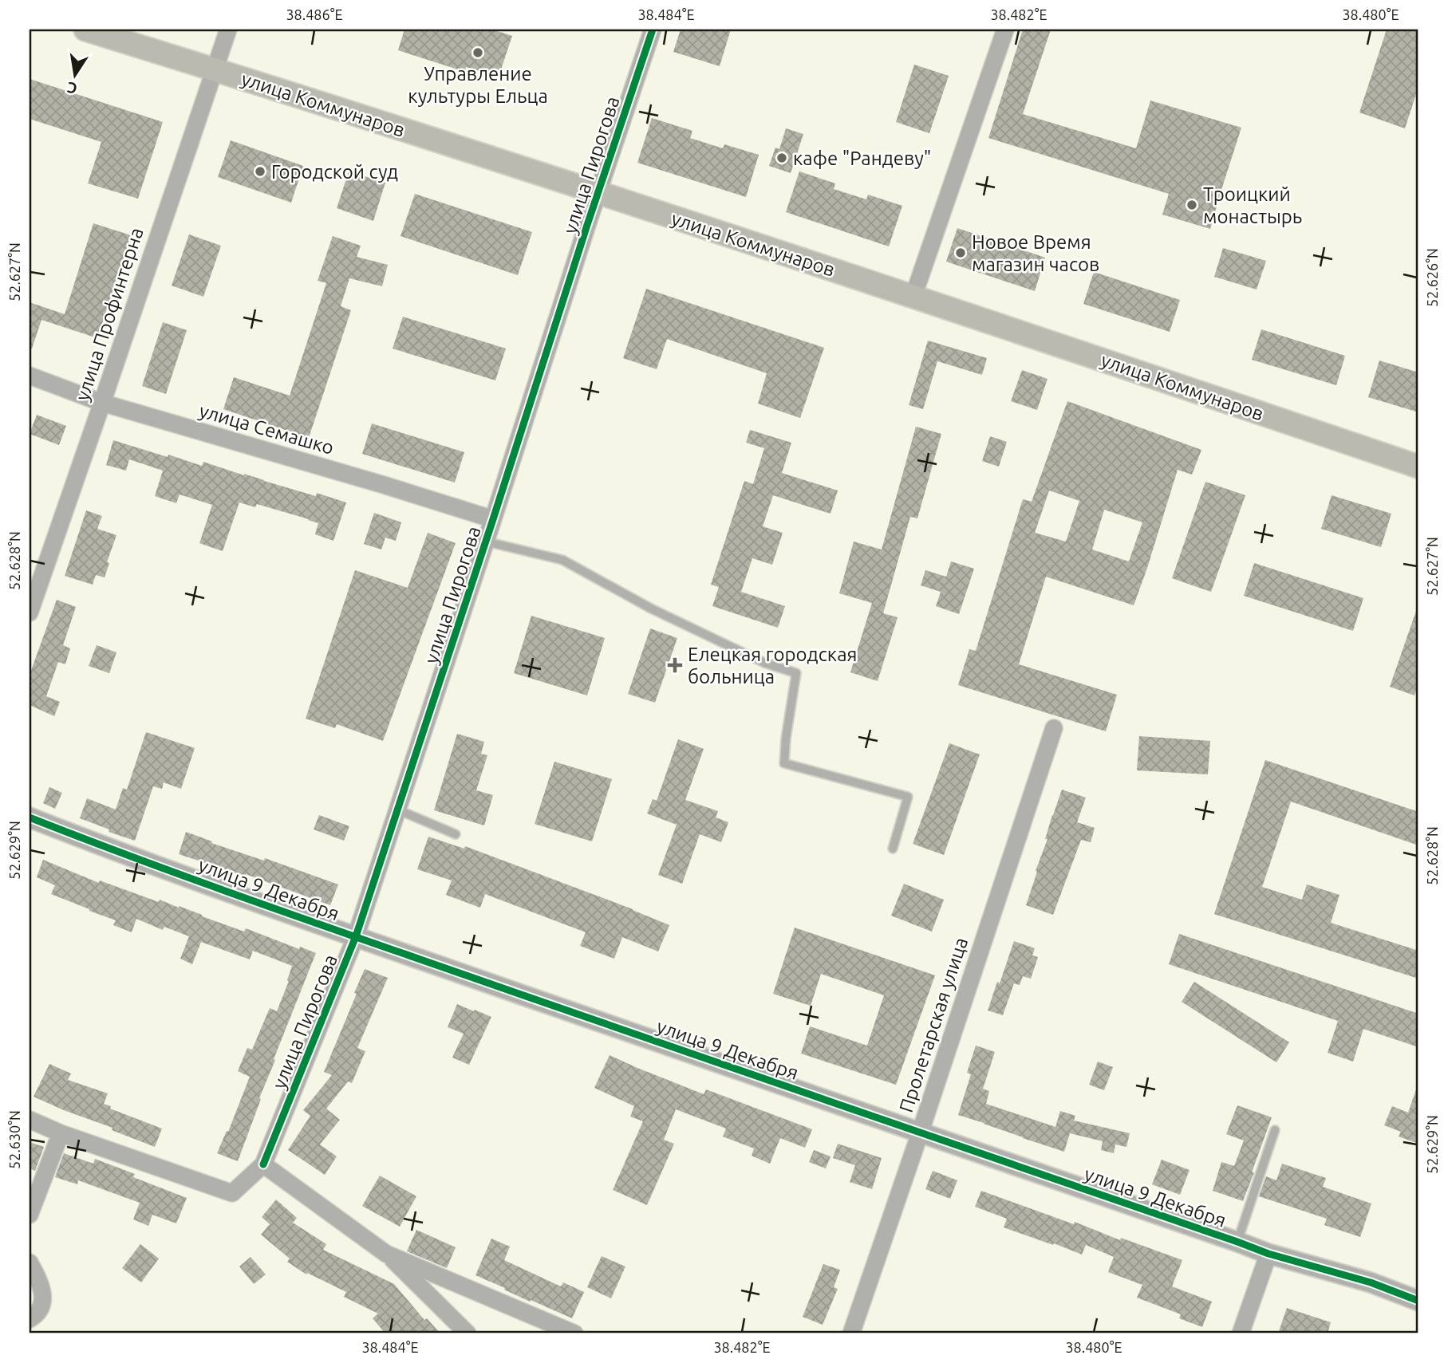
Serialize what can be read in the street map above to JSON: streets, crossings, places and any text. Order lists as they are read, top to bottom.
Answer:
{
  "streets": {
    "main road": ["улица Коммунаров"],
    "street": [
      "улица Пирогова",
      "улица Профинтерна",
      "улица Семашко",
      "улица 9 Декабря",
      "Пролетарская улица"
    ]
  },
  "crossings": [
    ["улица Коммунаров", "улица Пирогова"],
    ["улица Коммунаров", "улица Профинтерна"],
    ["улица Пирогова", "улица Семашко"],
    ["улица Пирогова", "улица 9 Декабря"],
    ["улица Профинтерна", "улица Семашко"],
    ["улица 9 Декабря", "Пролетарская улица"]
  ],
  "places": {
    "other": [
      "Управление культуры Ельца",
      "кафе \"Рандеву\"",
      "Городской суд",
      "Троицкий монастырь",
      "Новое Время магазин часов"
    ],
    "health": ["Елецкая городская больница"]
  },
  "north": "bottom",
  "coordinates": [
    "38.486°E",
    "38.484°E",
    "38.482°E",
    "38.480°E",
    "52.627°N",
    "52.626°N",
    "52.628°N",
    "52.629°N",
    "52.630°N"
  ]
}
